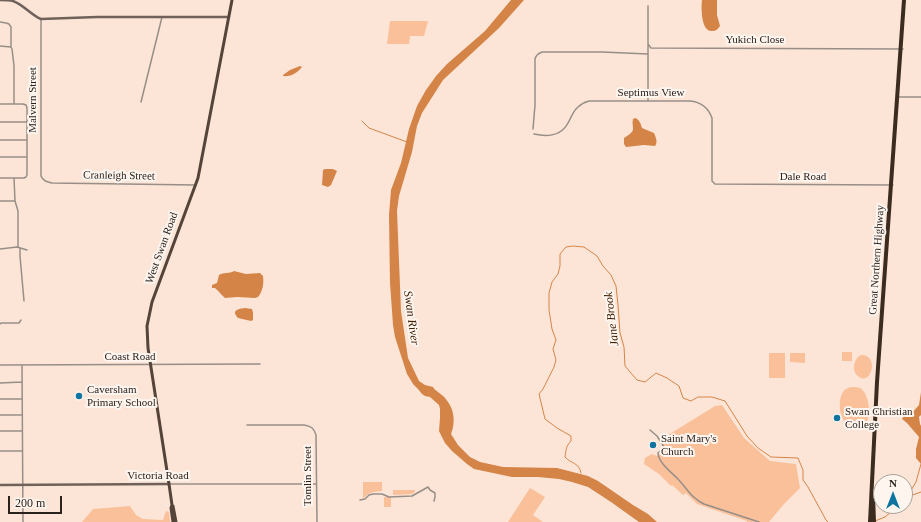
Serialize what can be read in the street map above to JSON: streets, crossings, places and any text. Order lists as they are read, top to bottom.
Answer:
{
  "streets": {
    "highway": ["Great Northern Highway"],
    "main road": ["West Swan Road"],
    "street": [
      "Yukich Close",
      "Septimus View",
      "Malvern Street",
      "Cranleigh Street",
      "Dale Road",
      "Coast Road",
      "Victoria Road",
      "Tomlin Street"
    ]
  },
  "crossings": [
    ["Yukich Close", "Great Northern Highway"],
    ["Septimus View", "Dale Road"],
    ["Malvern Street", "Cranleigh Street"],
    ["Cranleigh Street", "West Swan Road"],
    ["Dale Road", "Great Northern Highway"],
    ["West Swan Road", "Coast Road"],
    ["West Swan Road", "Victoria Road"],
    ["Victoria Road", "Tomlin Street"]
  ],
  "water": ["Swan River", "Jane Brook"],
  "places": ["Caversham Primary School", "Swan Christian College", "Saint Mary's Church"],
  "scale_bar": "200 m",
  "north": "top"
}
